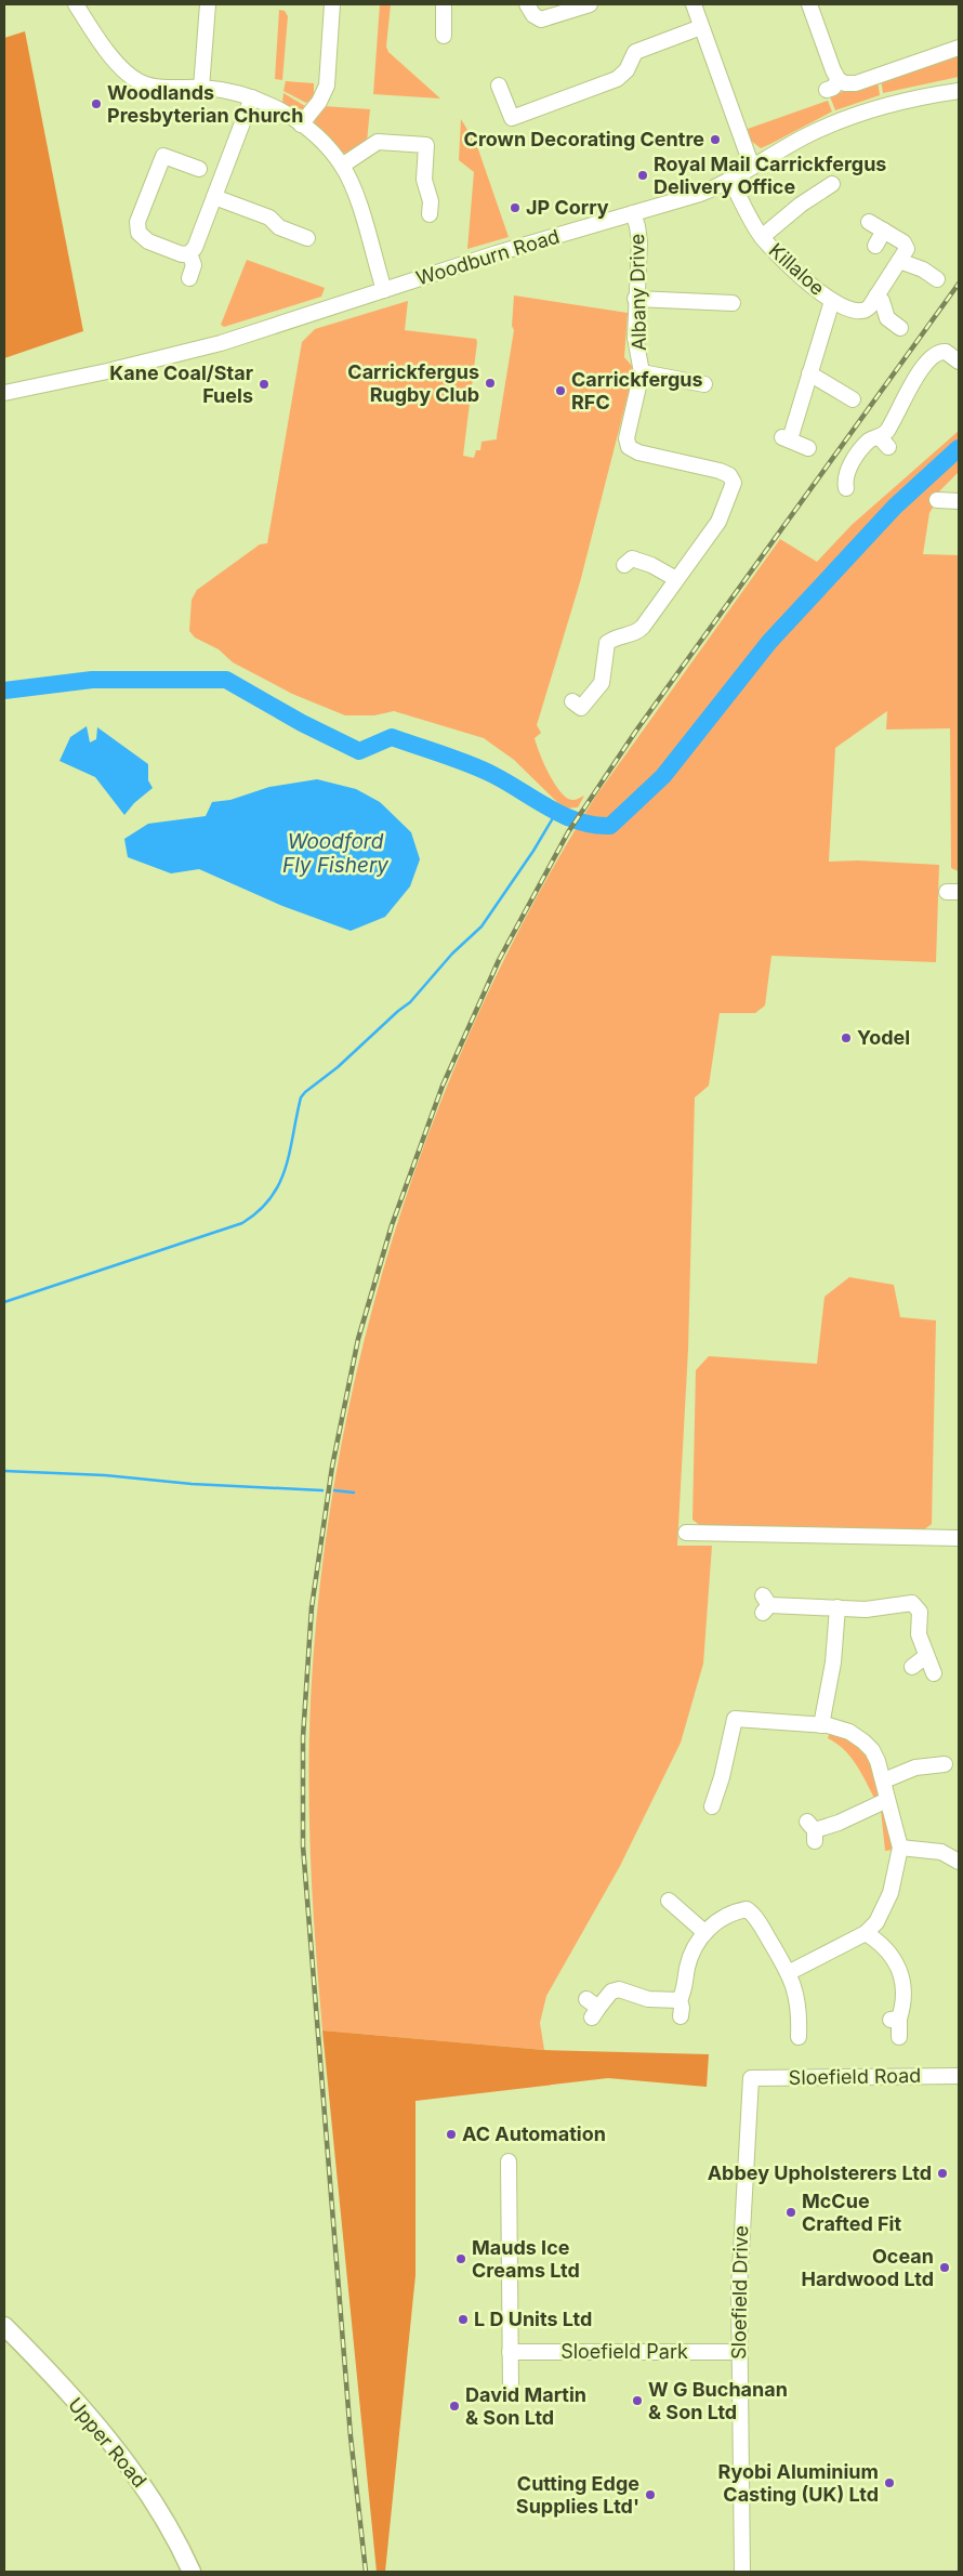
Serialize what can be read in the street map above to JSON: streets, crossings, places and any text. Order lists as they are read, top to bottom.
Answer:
{
  "streets": {
    "main road": ["Upper Road"],
    "street": [
      "Woodburn Road",
      "Killaloe",
      "Albany Drive",
      "Sloefield Road",
      "Sloefield Drive",
      "Sloefield Park"
    ]
  },
  "crossings": [
    ["Woodburn Road", "Killaloe"],
    ["Woodburn Road", "Albany Drive"],
    ["Sloefield Road", "Sloefield Drive"],
    ["Sloefield Drive", "Sloefield Park"]
  ],
  "water": ["Woodford Fly Fishery"],
  "places": [
    "Woodlands Presbyterian Church",
    "Crown Decorating Centre",
    "Royal Mail Carrickfergus Delivery Office",
    "JP Corry",
    "Carrickfergus Rugby Club",
    "Kane Coal/Star Fuels",
    "Carrickfergus RFC",
    "Yodel",
    "AC Automation",
    "Abbey Upholsterers Ltd",
    "McCue Crafted Fit",
    "Mauds Ice Creams Ltd",
    "Ocean Hardwood Ltd",
    "L D Units Ltd",
    "W G Buchanan & Son Ltd",
    "David Martin & Son Ltd",
    "Ryobi Aluminium Casting (UK) Ltd",
    "Cutting Edge Supplies Ltd'"
  ]
}
